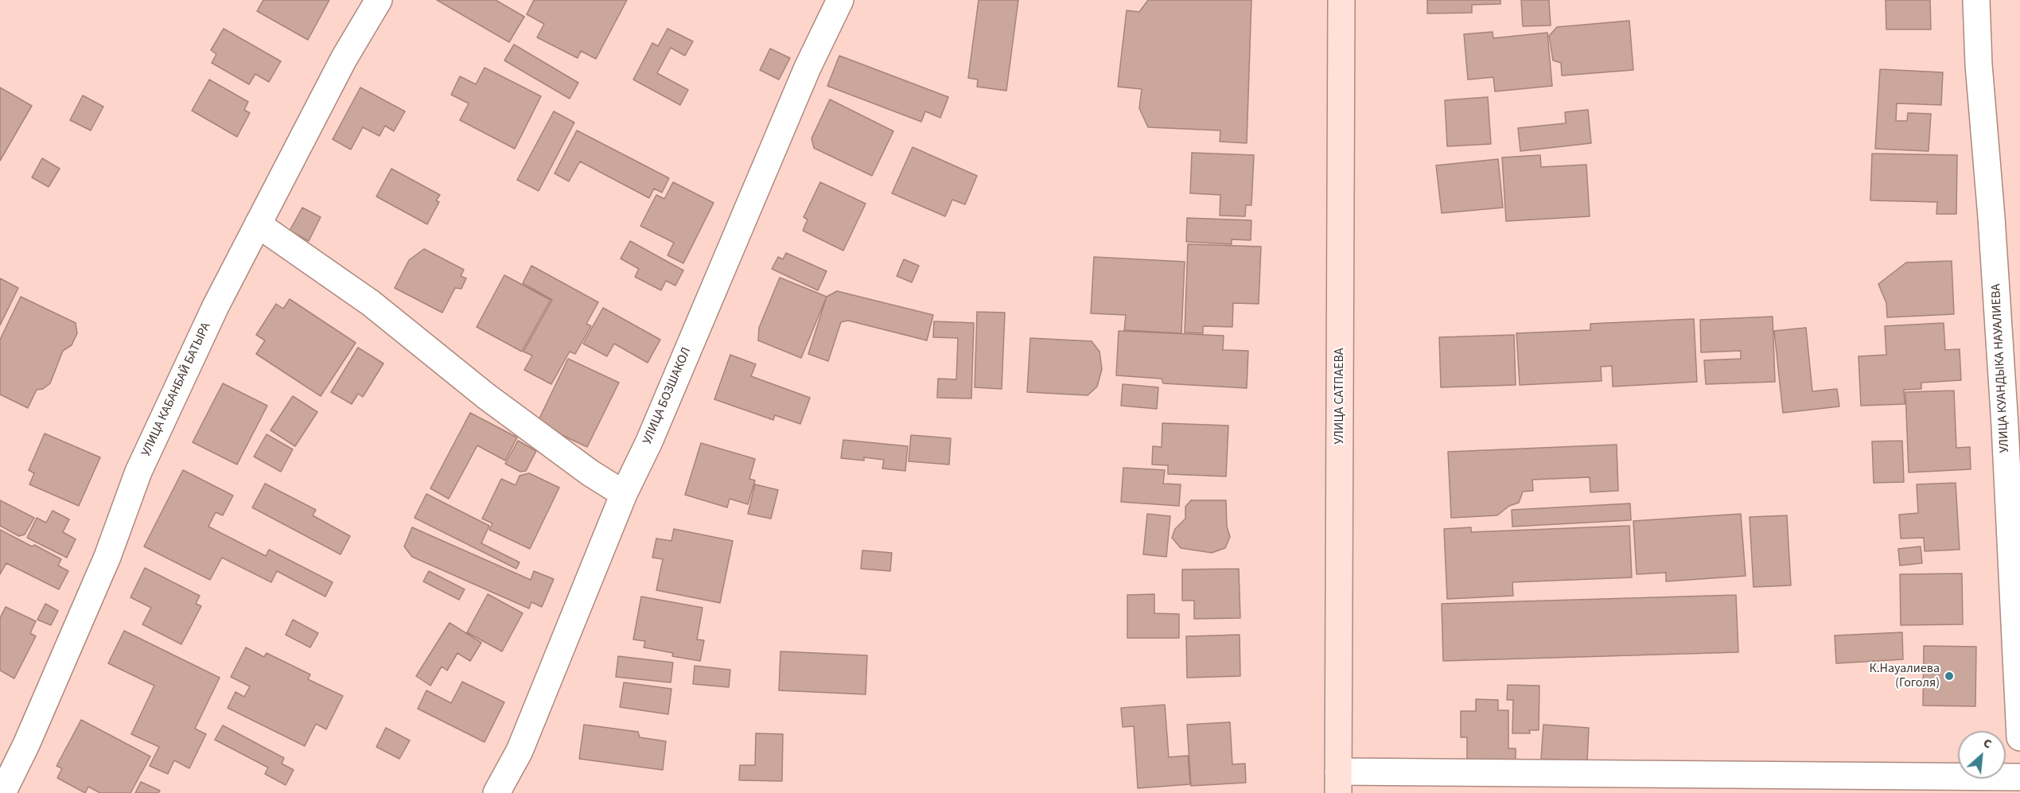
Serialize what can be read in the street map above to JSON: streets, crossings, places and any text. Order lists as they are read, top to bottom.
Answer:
{
  "streets": {
    "street": [
      "УЛИЦА КУАНДЫКА НАУАЛИЕВА",
      "УЛИЦА КАБАНБАЙ БАТЫРА",
      "УЛИЦА БОЗШАКОЛ",
      "УЛИЦА САТПАЕВА"
    ]
  },
  "places": ["К.Науалиева (Гоголя)"],
  "north": "top right"
}
